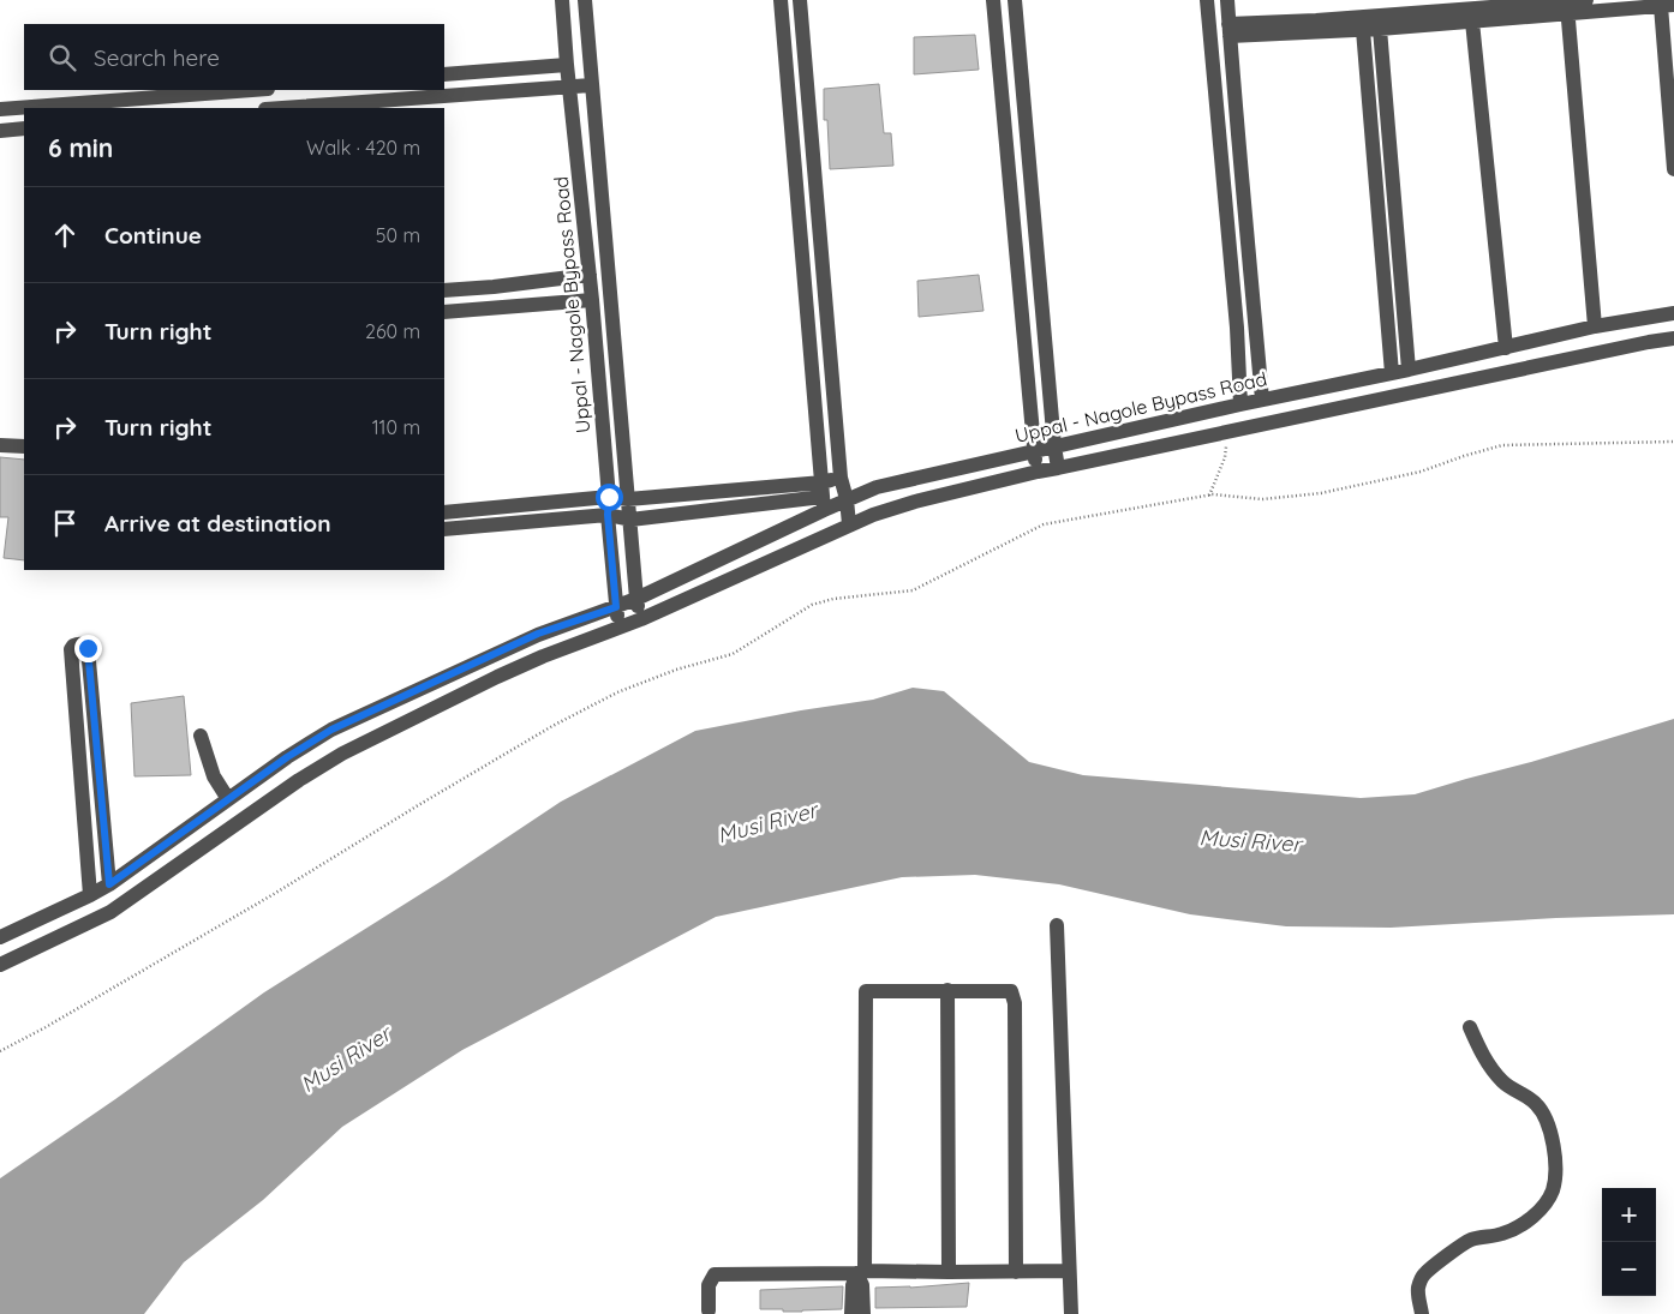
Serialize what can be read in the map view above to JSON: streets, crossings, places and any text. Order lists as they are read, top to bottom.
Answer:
{
  "streets": {
    "street": ["Uppal - Nagole Bypass Road"]
  },
  "water": ["Musi River"],
  "page": {
    "search": "Search here",
    "heading": ["6 min", "Walk · 420 m"],
    "list": [
      ["Continue", "50 m"],
      ["Turn right", "260 m"],
      ["Turn right", "110 m"],
      "Arrive at destination"
    ],
    "map_buttons": ["+", "−"]
  }
}
